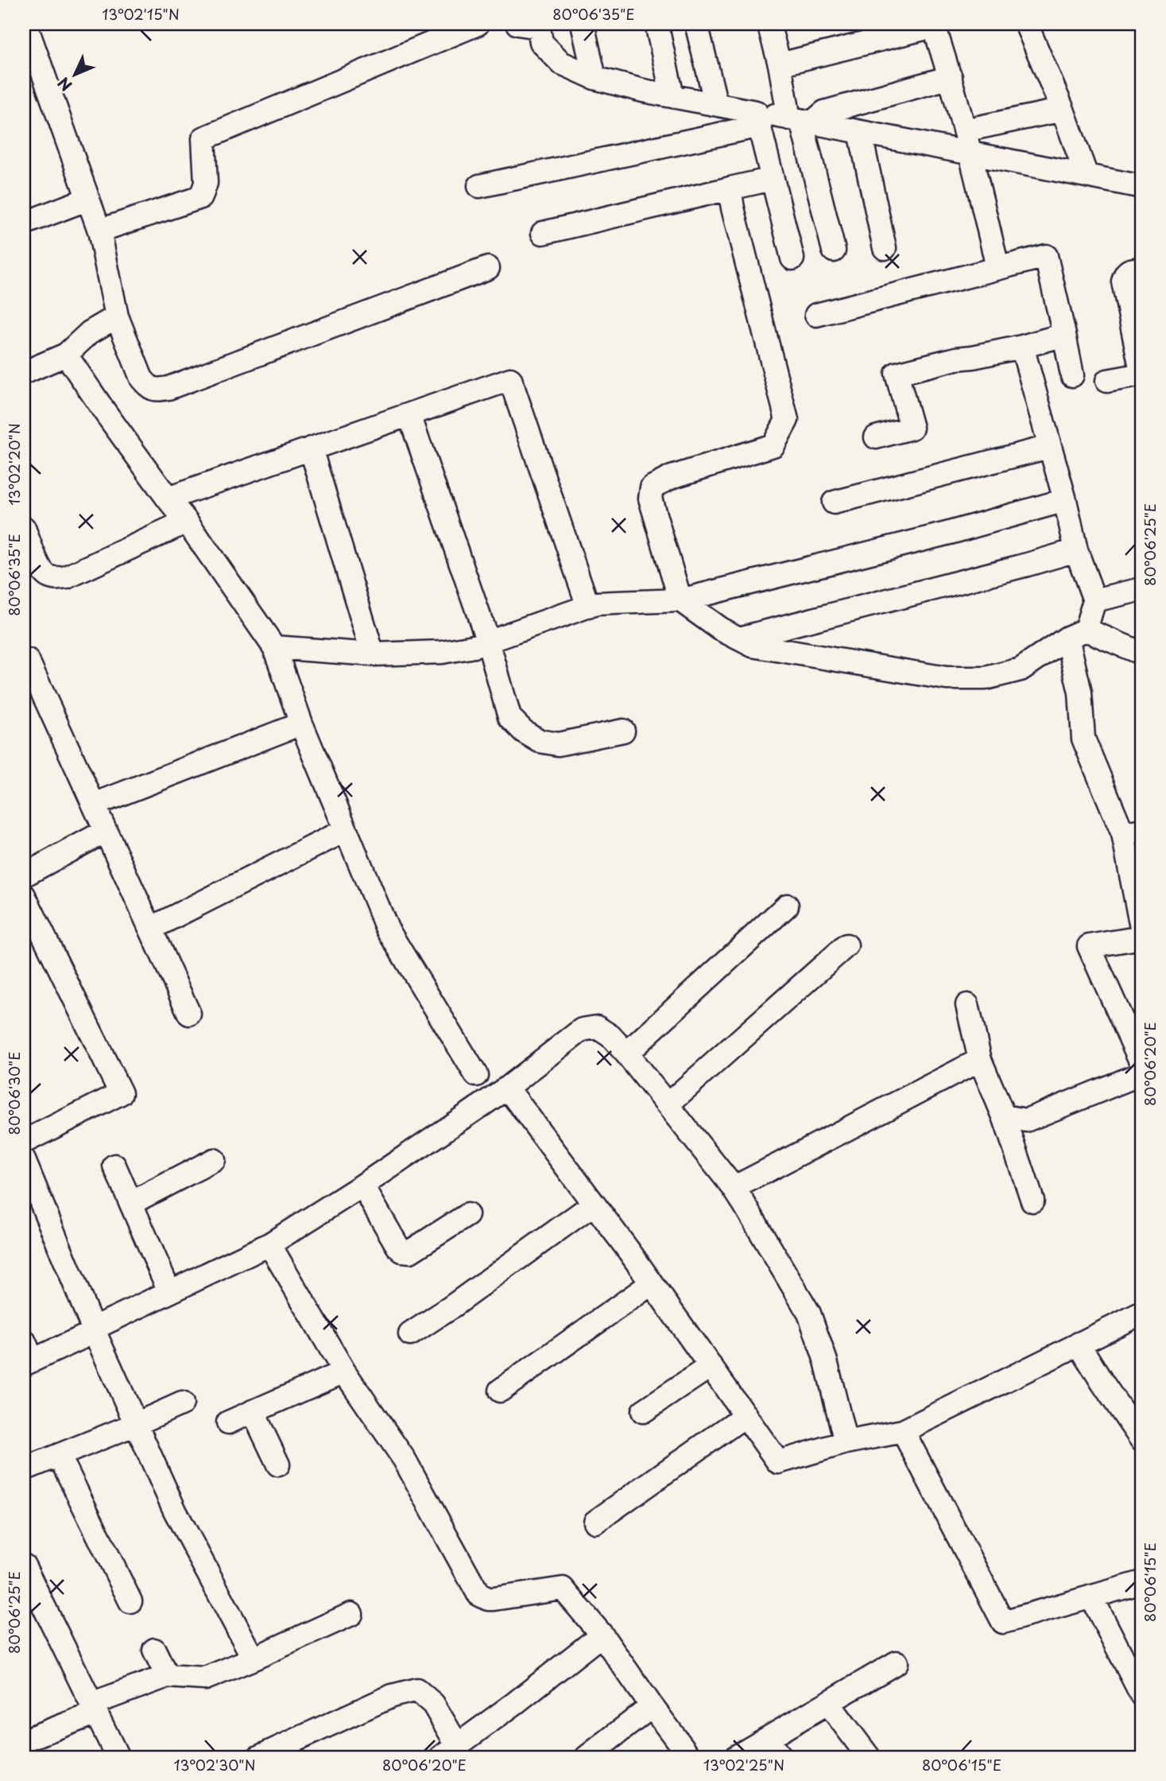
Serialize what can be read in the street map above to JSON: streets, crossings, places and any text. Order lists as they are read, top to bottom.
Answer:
{
  "north": "bottom left",
  "coordinates": [
    "13°02'15\"N",
    "80°06'35\"E",
    "13°02'20\"N",
    "80°06'25\"E",
    "80°06'20\"E",
    "80°06'30\"E",
    "80°06'15\"E",
    "13°02'30\"N",
    "13°02'25\"N"
  ]
}
